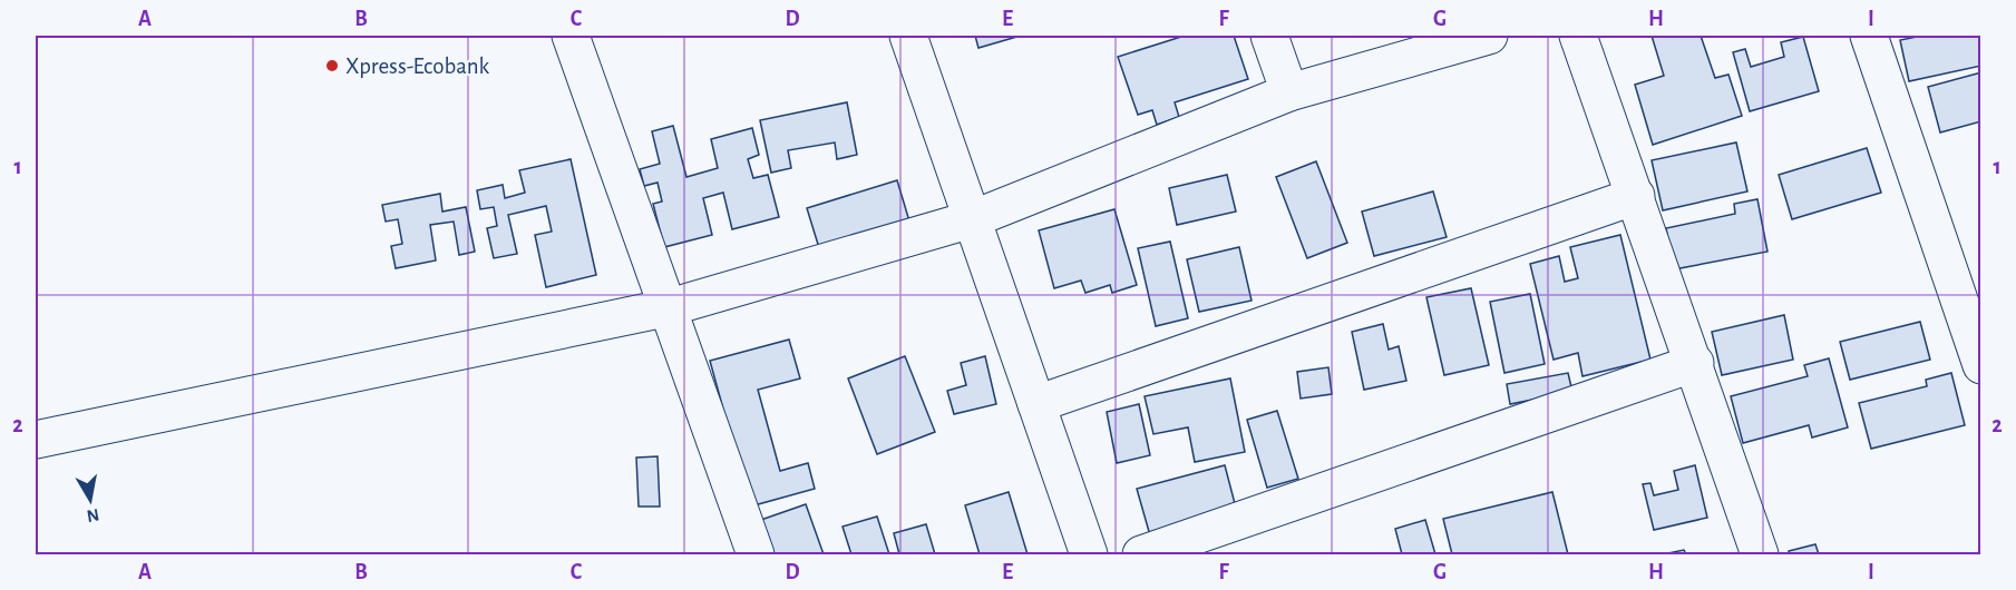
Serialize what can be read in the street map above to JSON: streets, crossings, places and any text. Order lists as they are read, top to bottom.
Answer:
{
  "places": ["Xpress-Ecobank"],
  "north": "bottom",
  "grid": {
    "columns": [
      "A",
      "B",
      "C",
      "D",
      "E",
      "F",
      "G",
      "H",
      "I"
    ],
    "rows": ["1", "2"]
  }
}
